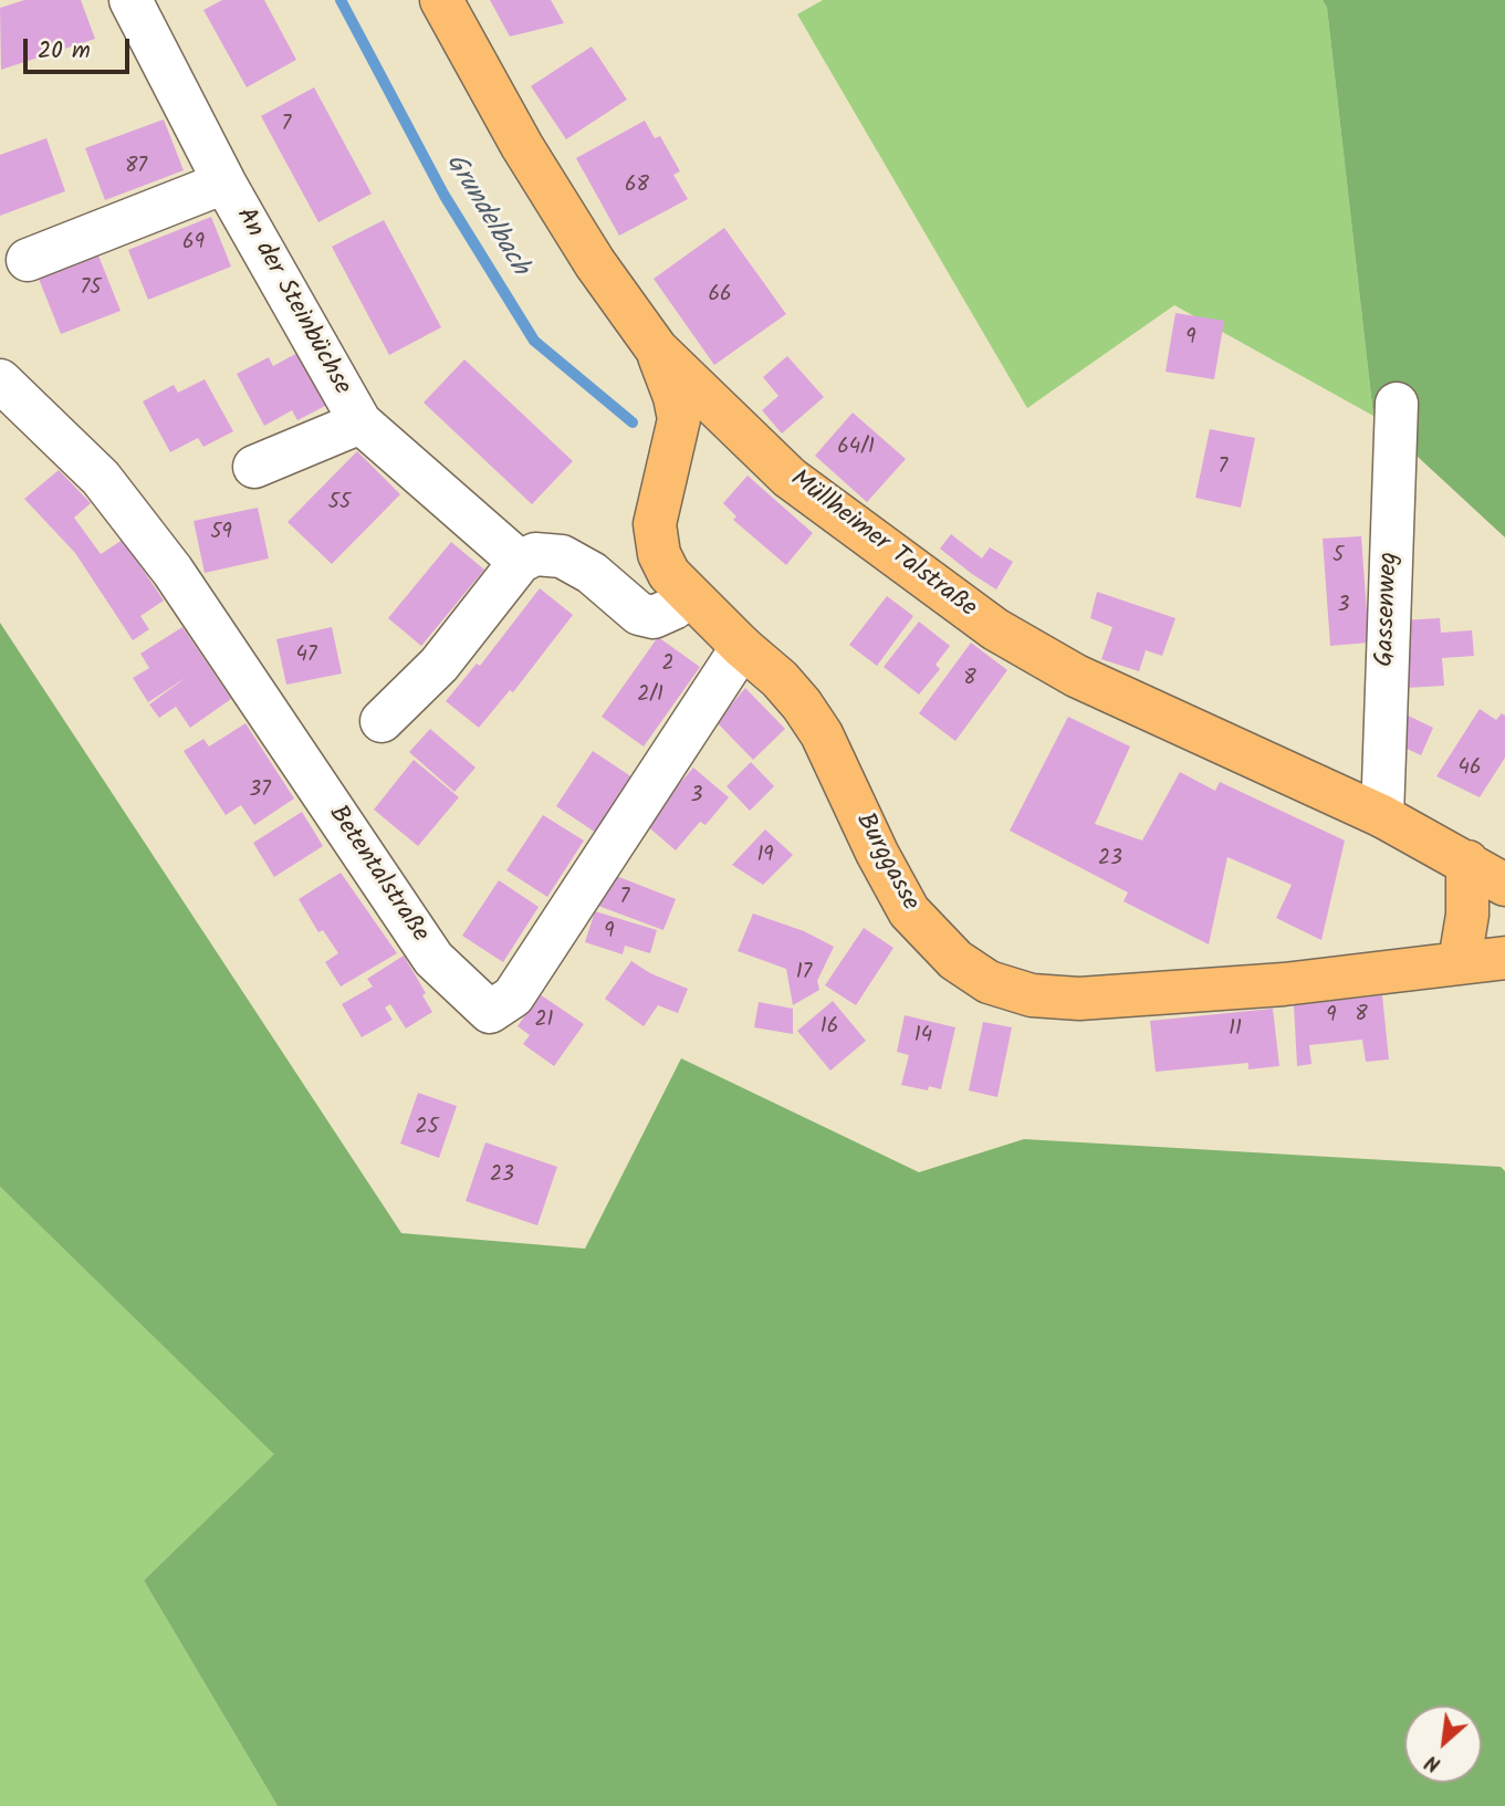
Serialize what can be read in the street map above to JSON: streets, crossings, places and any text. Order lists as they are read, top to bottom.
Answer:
{
  "streets": {
    "main road": ["Müllheimer Talstraße", "Burggasse"],
    "street": ["An der Steinbüchse", "Gassenweg", "Betentalstraße"]
  },
  "crossings": [
    ["Müllheimer Talstraße", "Gassenweg"],
    ["Müllheimer Talstraße", "Burggasse"],
    ["Burggasse", "Betentalstraße"]
  ],
  "water": ["Grundelbach"],
  "house_numbers": [
    "7",
    "87",
    "68",
    "69",
    "75",
    "66",
    "9",
    "64/1",
    "7",
    "55",
    "59",
    "5",
    "3",
    "47",
    "2",
    "8",
    "2/1",
    "46",
    "37",
    "3",
    "19",
    "23",
    "7",
    "9",
    "17",
    "8",
    "9",
    "21",
    "16",
    "11",
    "14",
    "25",
    "23"
  ],
  "scale_bar": "20 m",
  "north": "bottom left"
}
